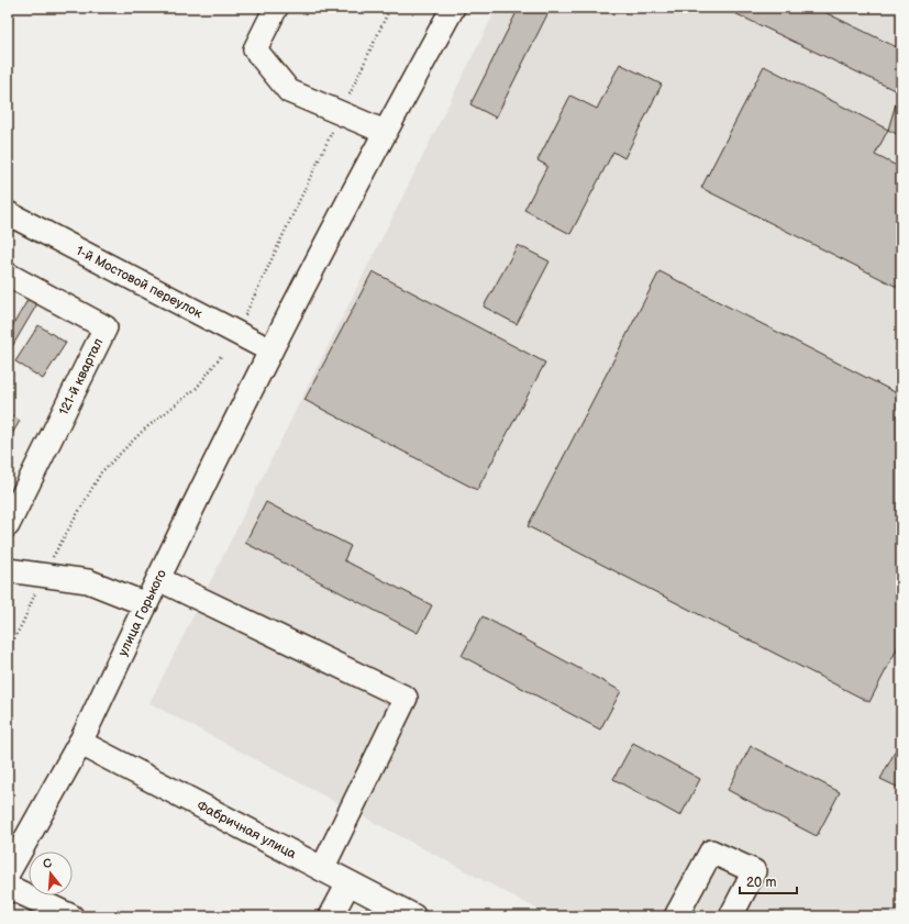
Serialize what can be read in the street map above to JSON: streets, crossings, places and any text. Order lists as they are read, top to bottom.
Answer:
{
  "streets": {
    "main road": ["улица Горького", "Фабричная улица"],
    "street": ["1-й Мостовой переулок", "121-й квартал"]
  },
  "crossings": [
    ["1-й Мостовой переулок", "улица Горького"],
    ["улица Горького", "Фабричная улица"]
  ],
  "scale_bar": "20 m",
  "north": "top"
}
